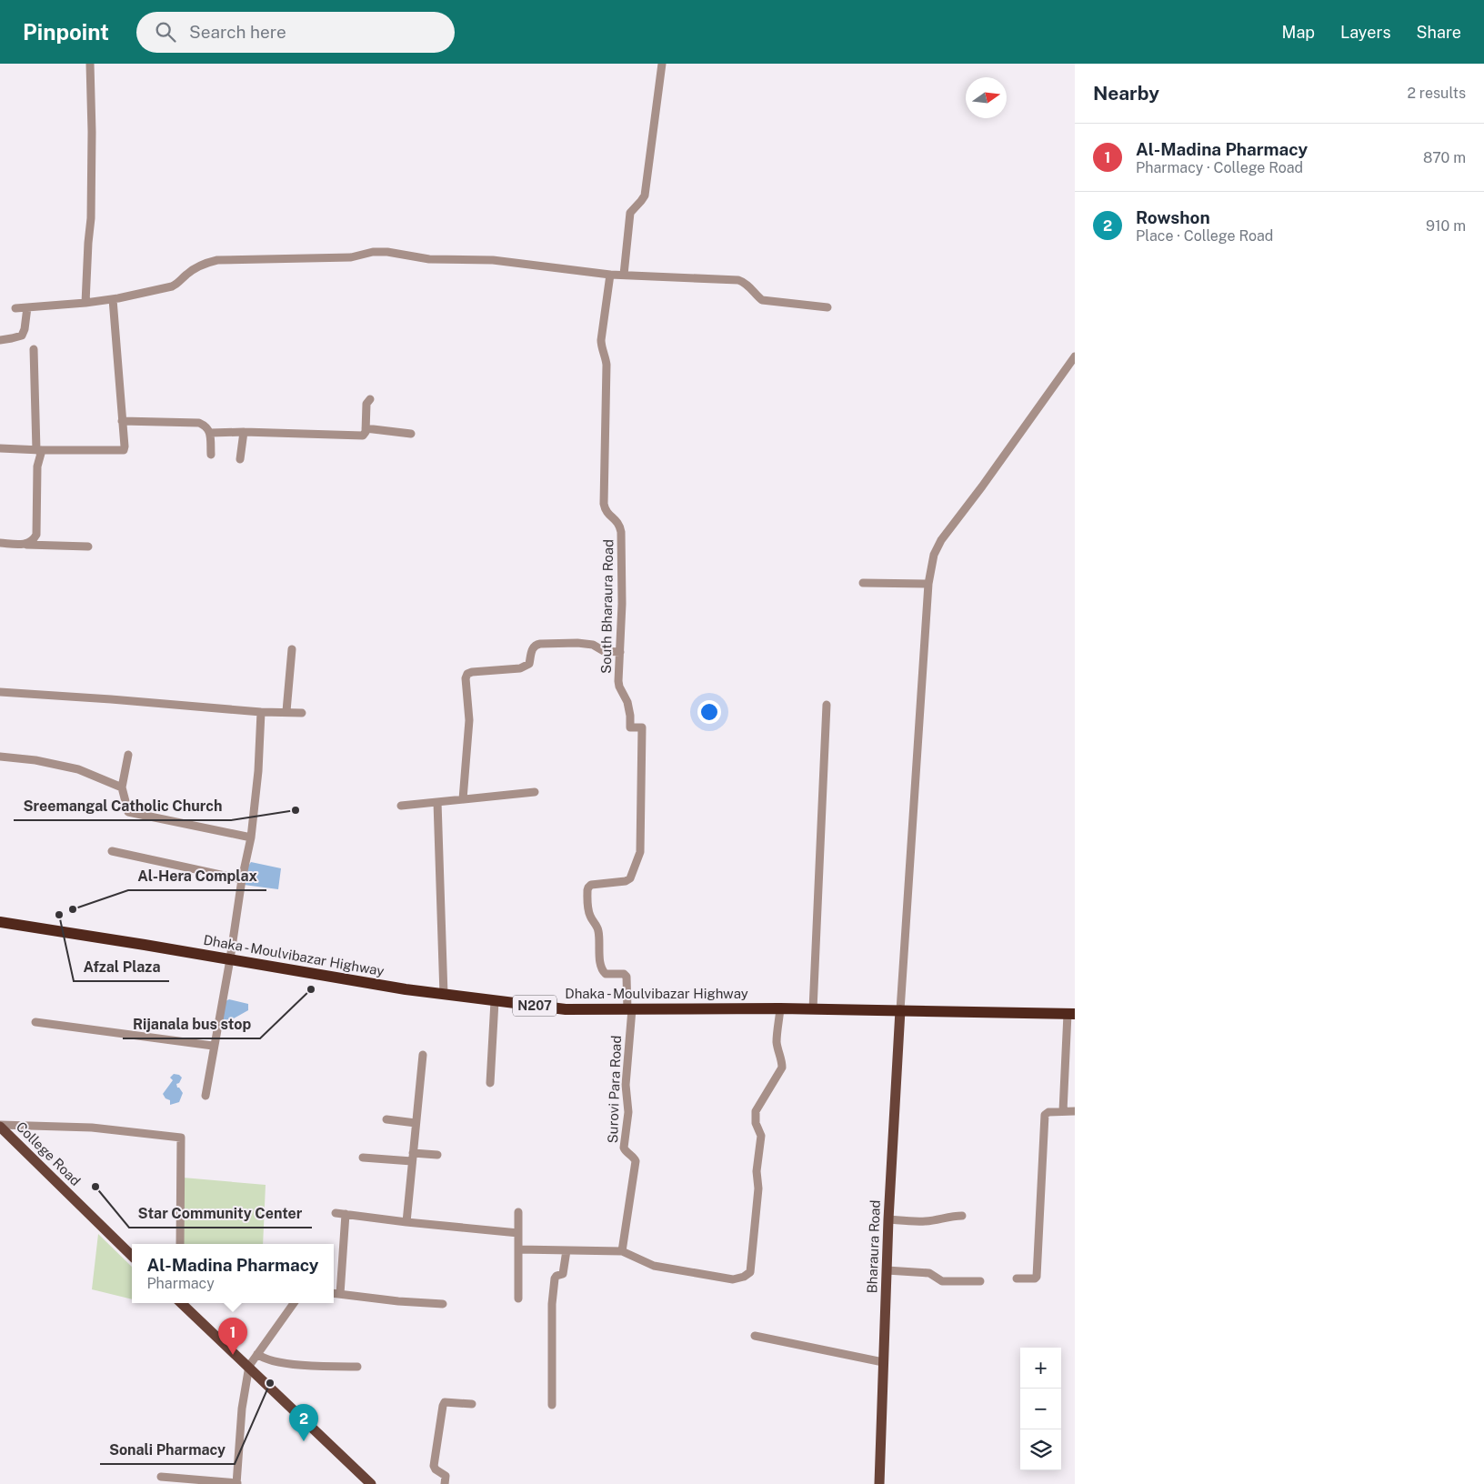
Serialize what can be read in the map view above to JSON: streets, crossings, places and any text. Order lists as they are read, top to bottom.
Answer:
{
  "streets": {
    "highway": ["Dhaka - Moulvibazar Highway", "N207"],
    "main road": ["College Road", "Bharaura Road"],
    "street": ["South Bharaura Road", "Surovi Para Road"]
  },
  "crossings": [
    ["South Bharaura Road", "Dhaka - Moulvibazar Highway"],
    ["South Bharaura Road", "Surovi Para Road"],
    ["Dhaka - Moulvibazar Highway", "Surovi Para Road"],
    ["Dhaka - Moulvibazar Highway", "Bharaura Road"]
  ],
  "places": [
    "Sreemangal Catholic Church",
    "Al-Hera Complax",
    "Afzal Plaza",
    "Rijanala bus stop",
    "Star Community Center",
    "Sonali Pharmacy"
  ],
  "north": "right",
  "page": {
    "header": "Pinpoint",
    "search": "Search here",
    "nav": ["Map", "Layers", "Share"],
    "heading": ["Nearby", "2 results"],
    "list": [
      {
        "mark": "1",
        "name": "Al-Madina Pharmacy",
        "note": "Pharmacy · College Road",
        "value": "870 m"
      },
      {
        "mark": "2",
        "name": "Rowshon",
        "note": "Place · College Road",
        "value": "910 m"
      }
    ],
    "popup": ["Al-Madina Pharmacy", "Pharmacy"],
    "pins": ["1", "2"],
    "map_buttons": ["+", "−"]
  }
}
